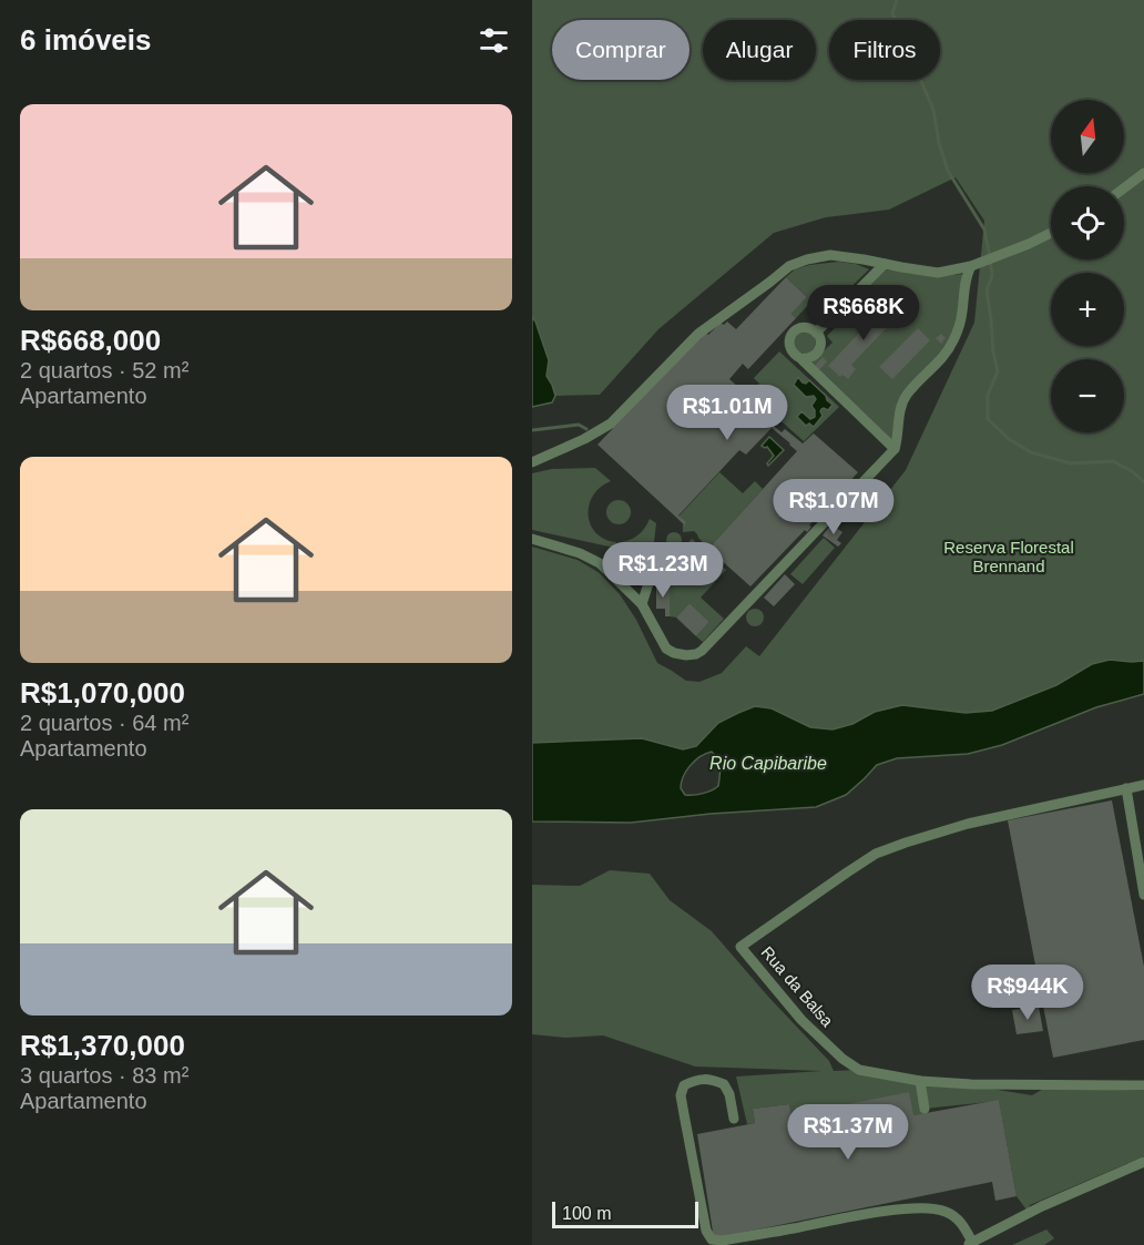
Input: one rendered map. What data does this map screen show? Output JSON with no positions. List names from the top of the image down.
{
  "streets": {
    "street": ["Rua da Balsa"]
  },
  "water": ["Rio Capibaribe"],
  "parks": ["Reserva Florestal Brennand"],
  "scale_bar": "100 m",
  "north": "top",
  "page": {
    "heading": "6 imóveis",
    "chip": ["Comprar", "Alugar", "Filtros"],
    "list": [
      {
        "name": "R$668,000",
        "note": "2 quartos · 52 m² · Apartamento"
      },
      {
        "name": "R$1,070,000",
        "note": "2 quartos · 64 m² · Apartamento"
      },
      {
        "name": "R$1,370,000",
        "note": "3 quartos · 83 m² · Apartamento"
      }
    ],
    "map_buttons": ["+", "−"],
    "price": [
      "R$668K",
      "R$1.01M",
      "R$1.07M",
      "R$1.23M",
      "R$944K",
      "R$1.37M"
    ],
    "scale": "100 m"
  }
}
